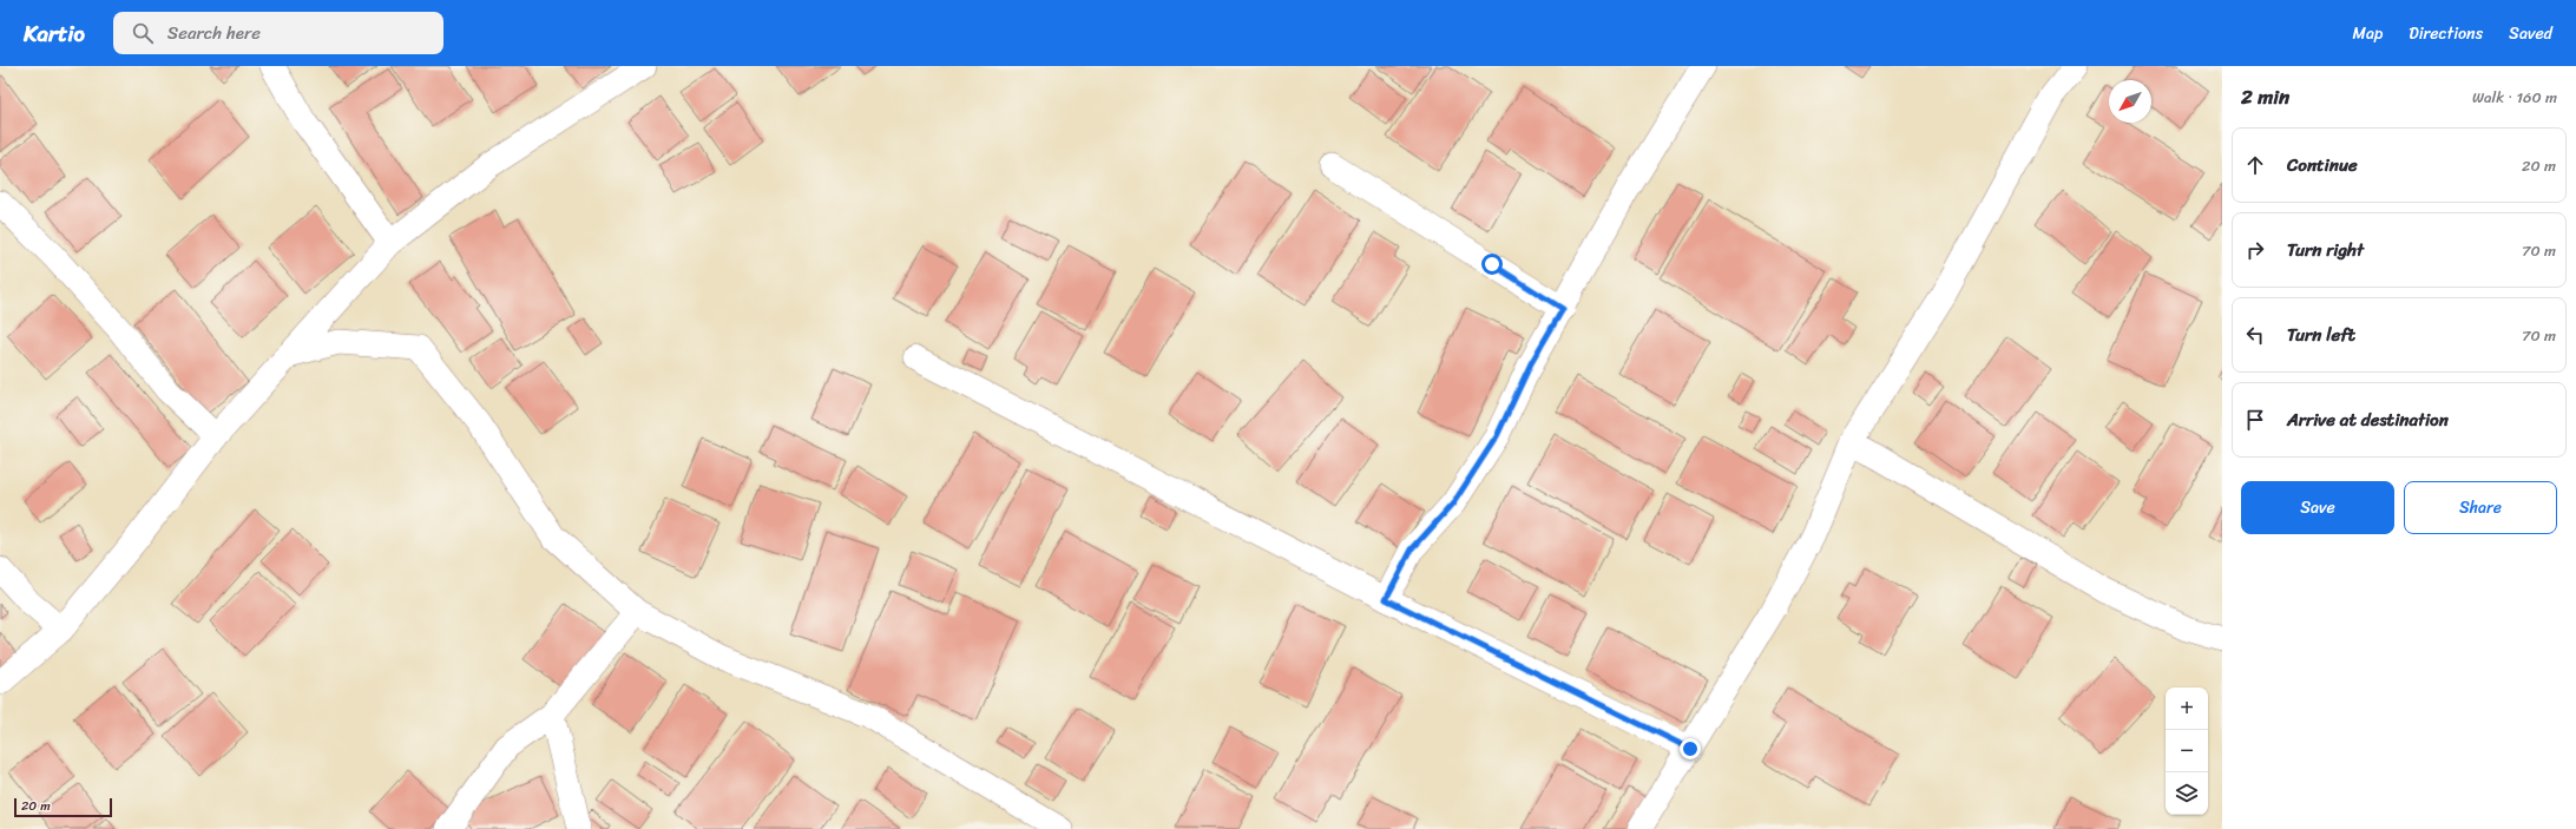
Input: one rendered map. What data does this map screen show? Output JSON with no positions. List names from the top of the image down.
{
  "scale_bar": "20 m",
  "north": "bottom left",
  "page": {
    "header": "Kartio",
    "search": "Search here",
    "nav": ["Map", "Directions", "Saved"],
    "heading": ["2 min", "Walk · 160 m"],
    "list": [
      ["Continue", "20 m"],
      ["Turn right", "70 m"],
      ["Turn left", "70 m"],
      "Arrive at destination"
    ],
    "buttons": ["Save", "Share"],
    "map_buttons": ["+", "−"],
    "scale": "20 m"
  }
}
